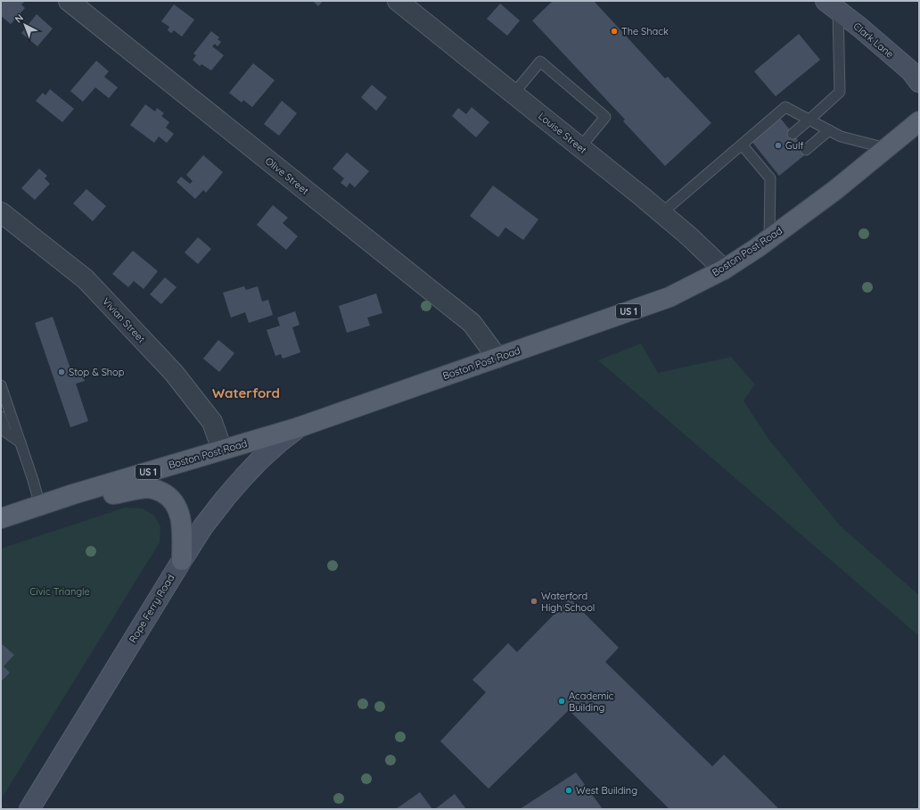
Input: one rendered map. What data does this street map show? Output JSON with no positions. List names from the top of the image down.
{
  "streets": {
    "main road": [
      "Clark Lane",
      "Boston Post Road",
      "US 1",
      "Rope Ferry Road"
    ],
    "street": ["Louise Street", "Olive Street", "Vivian Street"]
  },
  "crossings": [
    ["Louise Street", "Boston Post Road"],
    ["Olive Street", "Boston Post Road"],
    ["Boston Post Road", "Vivian Street"],
    ["Boston Post Road", "Rope Ferry Road"]
  ],
  "districts": ["Waterford"],
  "parks": ["Civic Triangle"],
  "places": [
    "The Shack",
    "Gulf",
    "Stop & Shop",
    "Waterford High School",
    "Academic Building",
    "West Building"
  ],
  "north": "top left"
}
